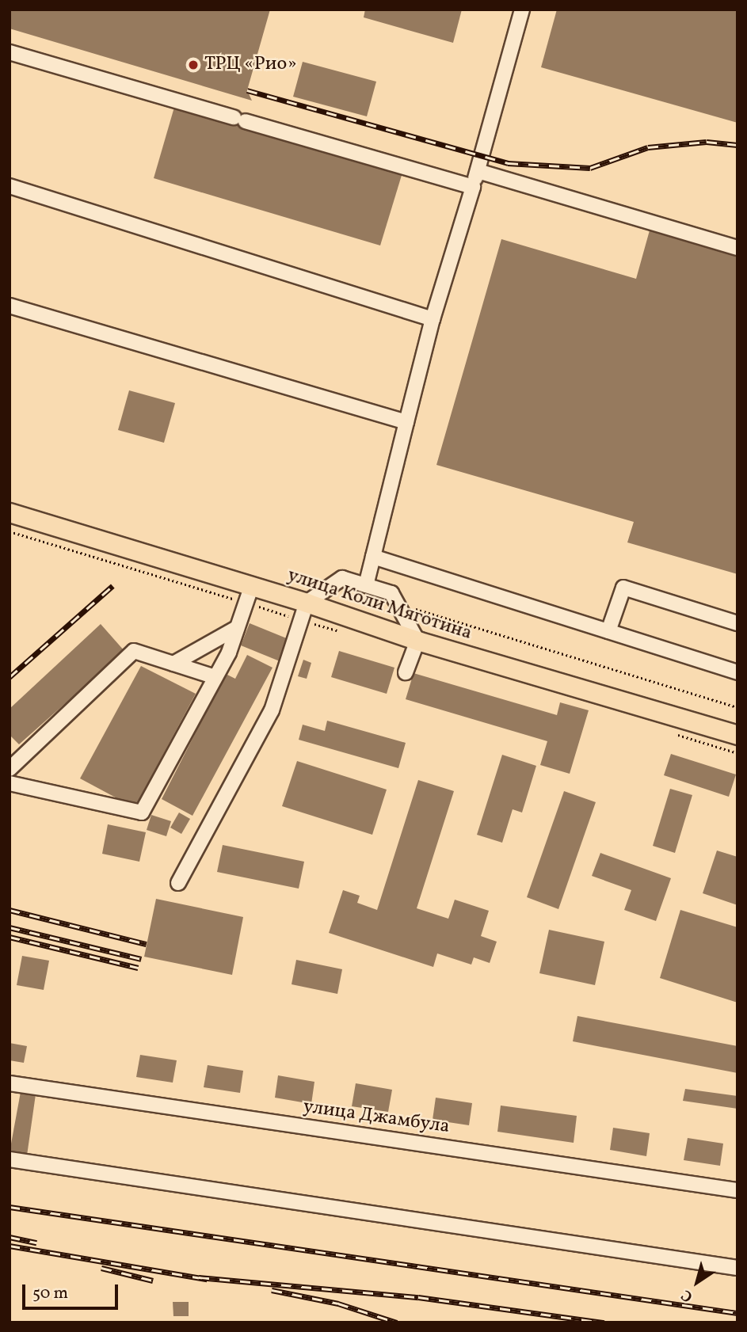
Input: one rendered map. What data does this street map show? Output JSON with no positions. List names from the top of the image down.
{
  "streets": {
    "main road": ["улица Коли Мяготина"],
    "street": ["улица Джамбула"]
  },
  "places": ["ТРЦ «Рио»"],
  "scale_bar": "50 m",
  "north": "bottom left"
}
